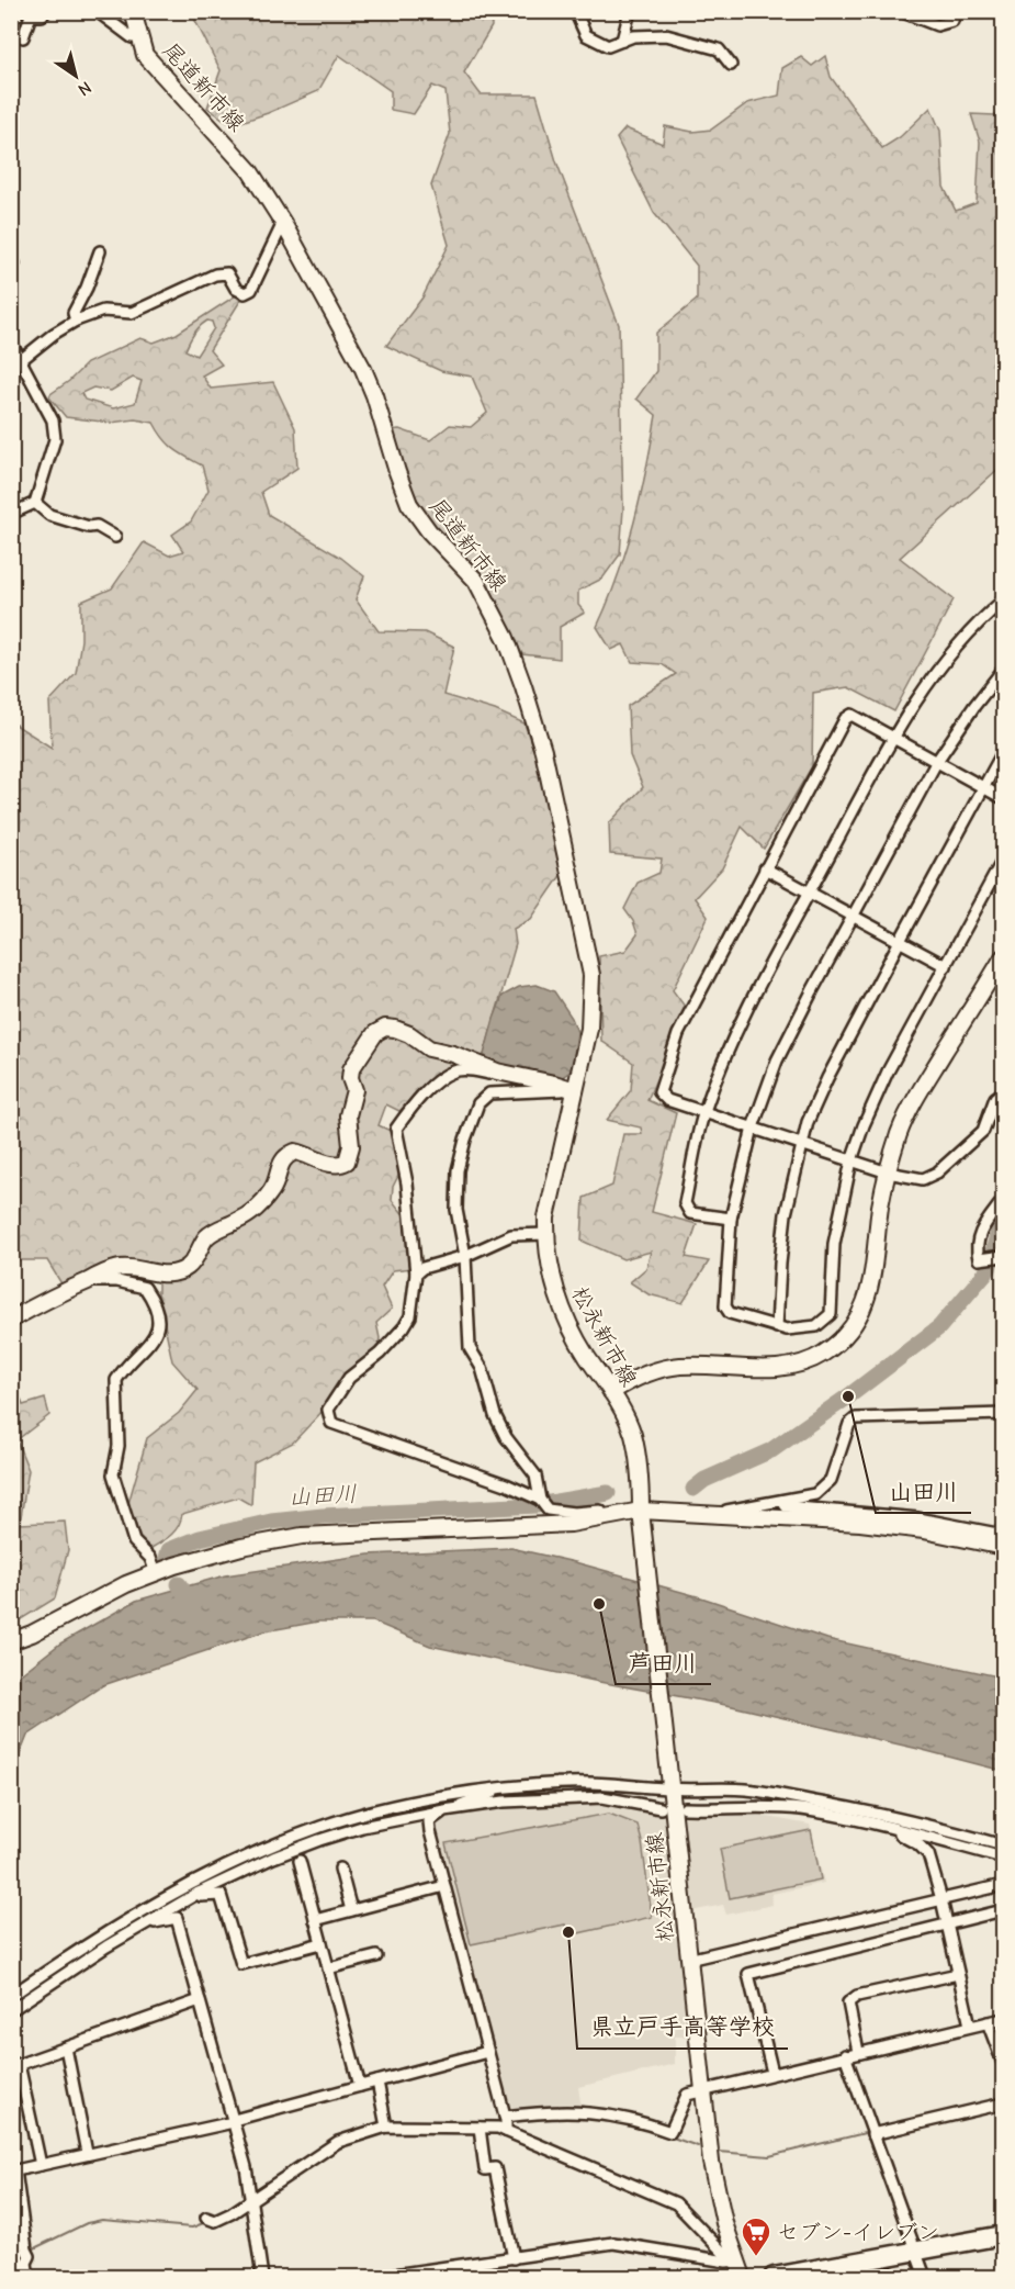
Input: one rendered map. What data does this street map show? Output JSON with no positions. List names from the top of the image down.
{
  "streets": {
    "main road": ["尾道新市線", "松永新市線"]
  },
  "crossings": [
    ["尾道新市線", "松永新市線"]
  ],
  "water": ["山田川"],
  "places": {
    "other": ["山田川", "芦田川", "県立戸手高等学校"],
    "supermarket": ["セブン-イレブン"]
  },
  "north": "bottom right"
}
